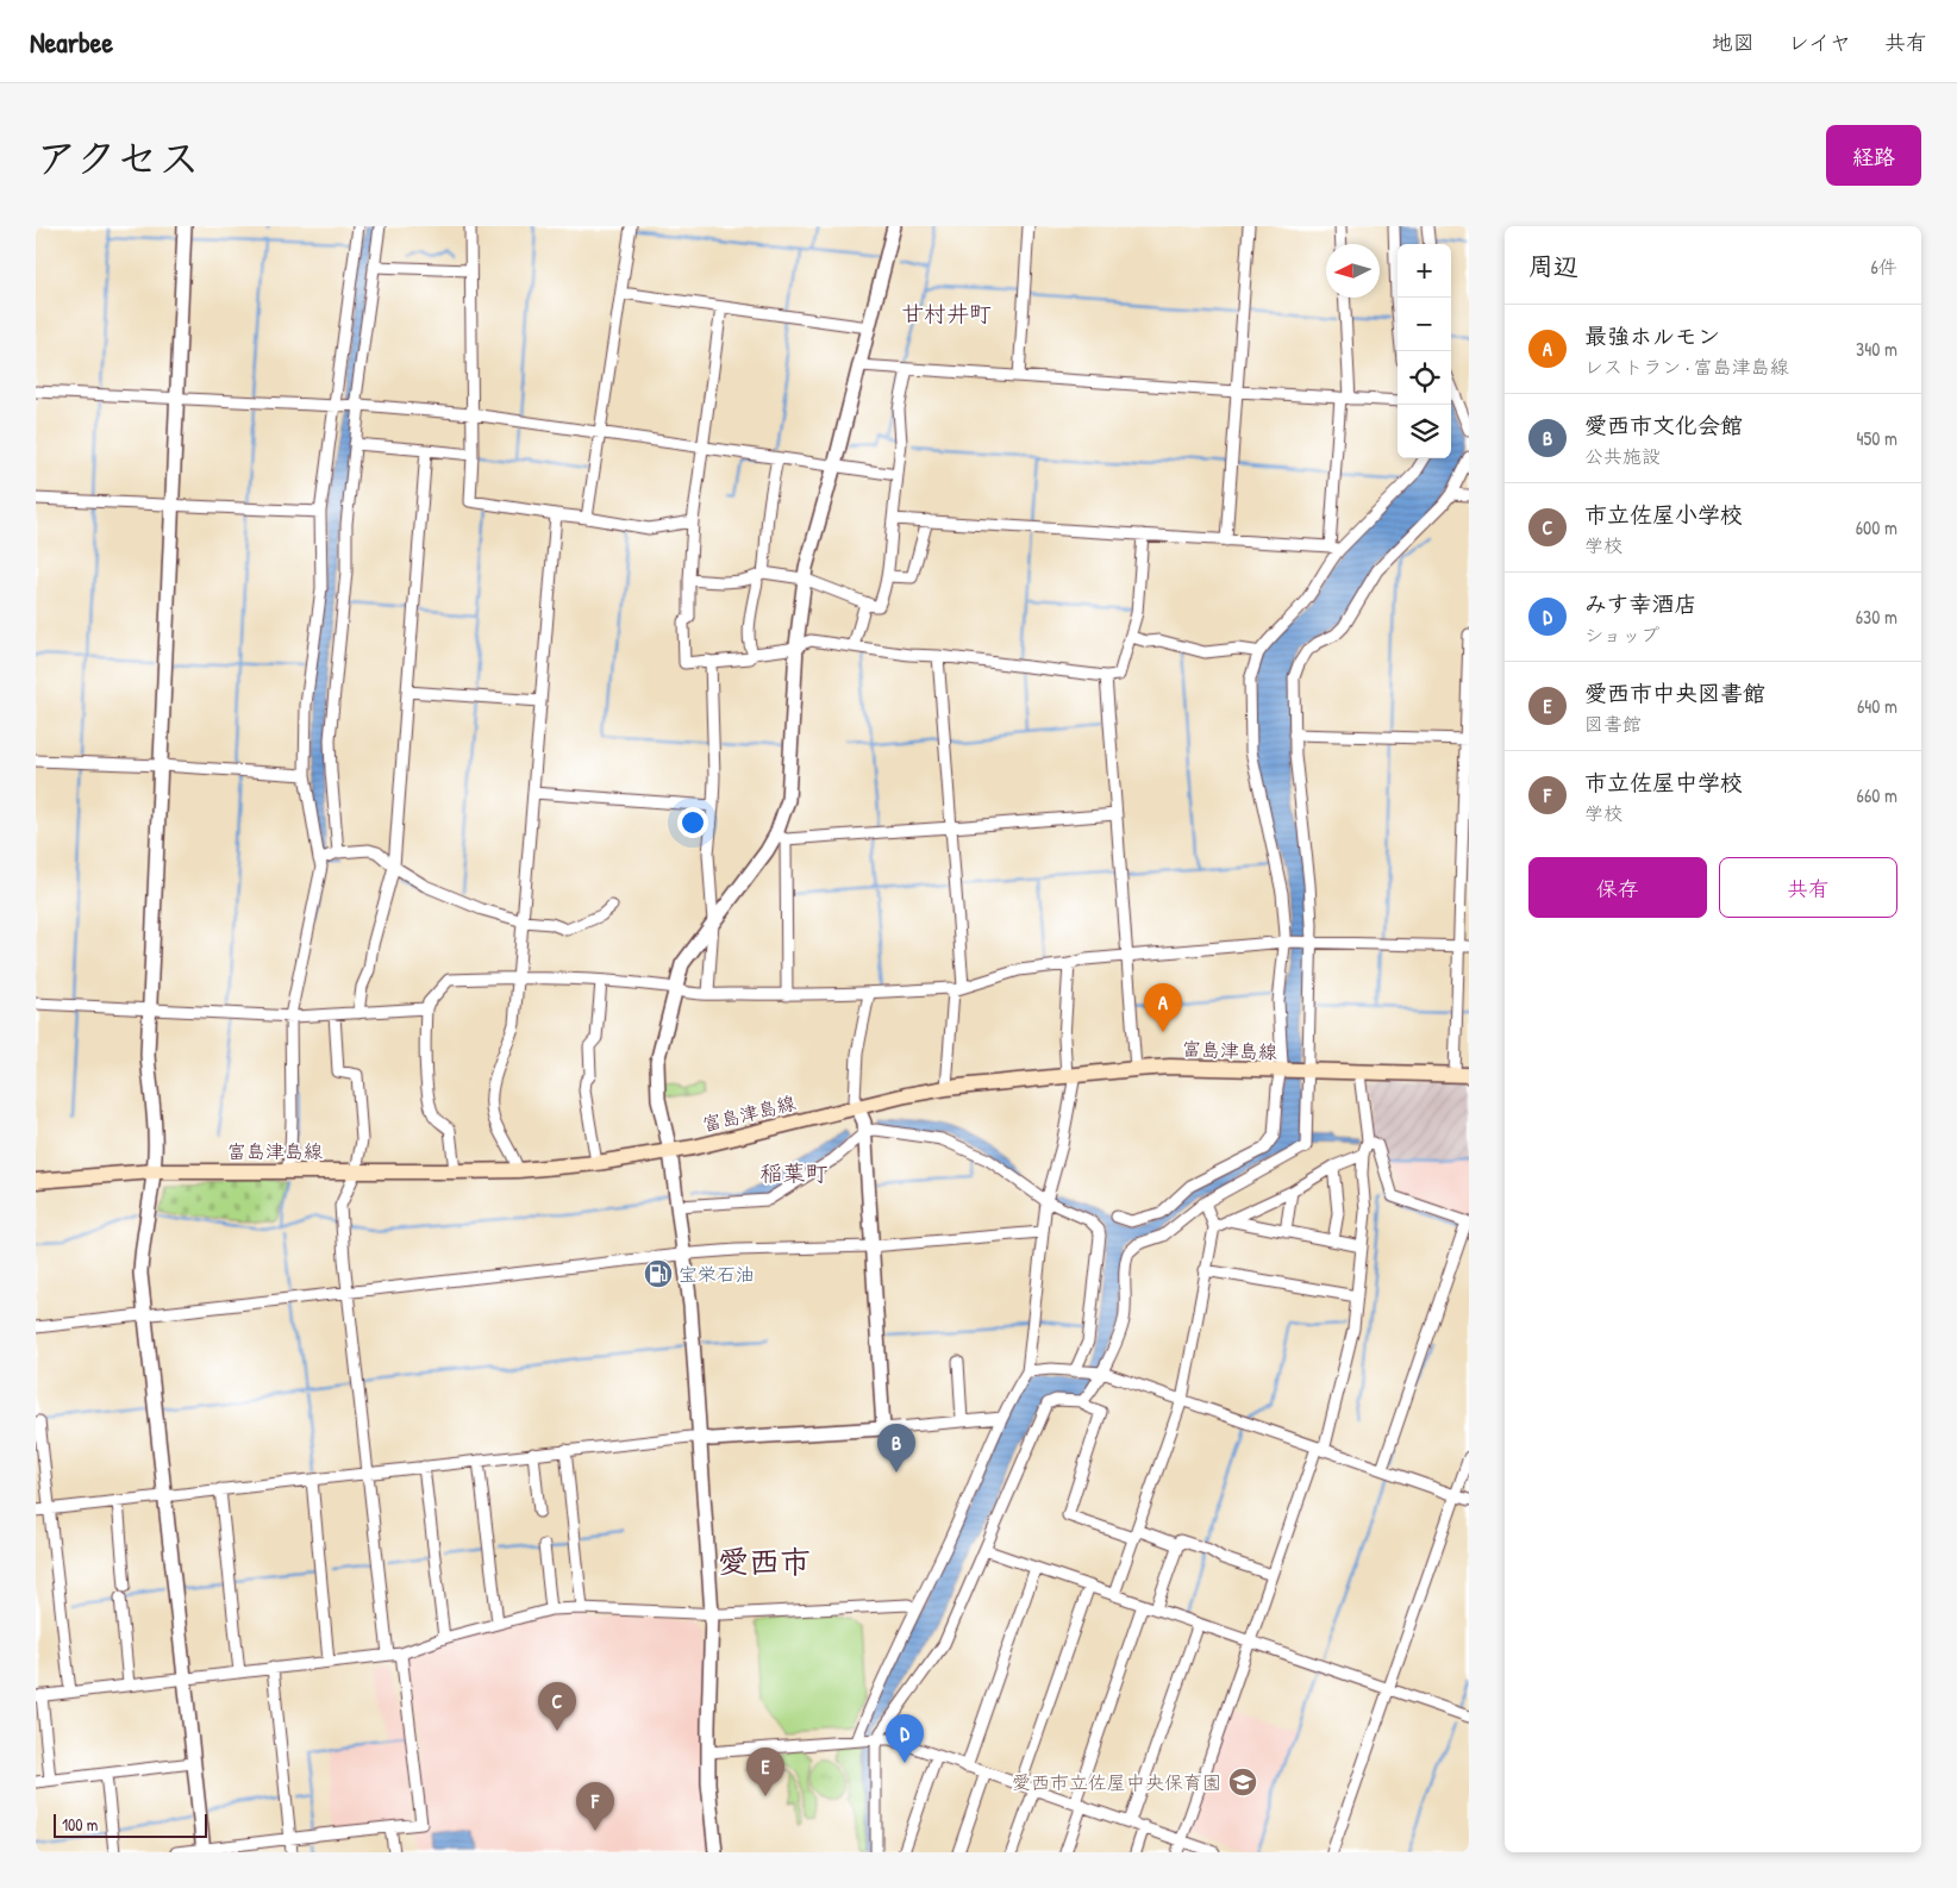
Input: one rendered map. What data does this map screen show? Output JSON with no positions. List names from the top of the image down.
{
  "streets": {
    "main road": ["富島津島線"]
  },
  "districts": ["甘村井町", "稲葉町", "愛西市"],
  "places": {
    "fuel station": ["宝栄石油"],
    "school or university": ["愛西市立佐屋中央保育園"]
  },
  "scale_bar": "100 m",
  "north": "left",
  "page": {
    "header": "Nearbee",
    "nav": ["地図", "レイヤ", "共有"],
    "title": "アクセス",
    "buttons": [
      "経路",
      ["保存", "共有"]
    ],
    "heading": ["周辺", "6件"],
    "map_buttons": ["+", "−"],
    "list": [
      {
        "mark": "A",
        "name": "最強ホルモン",
        "note": "レストラン · 富島津島線",
        "value": "340 m"
      },
      {
        "mark": "B",
        "name": "愛西市文化会館",
        "note": "公共施設",
        "value": "450 m"
      },
      {
        "mark": "C",
        "name": "市立佐屋小学校",
        "note": "学校",
        "value": "600 m"
      },
      {
        "mark": "D",
        "name": "みす幸酒店",
        "note": "ショップ",
        "value": "630 m"
      },
      {
        "mark": "E",
        "name": "愛西市中央図書館",
        "note": "図書館",
        "value": "640 m"
      },
      {
        "mark": "F",
        "name": "市立佐屋中学校",
        "note": "学校",
        "value": "660 m"
      }
    ],
    "pins": [
      "A",
      "B",
      "C",
      "D",
      "E",
      "F"
    ],
    "scale": "100 m"
  }
}
